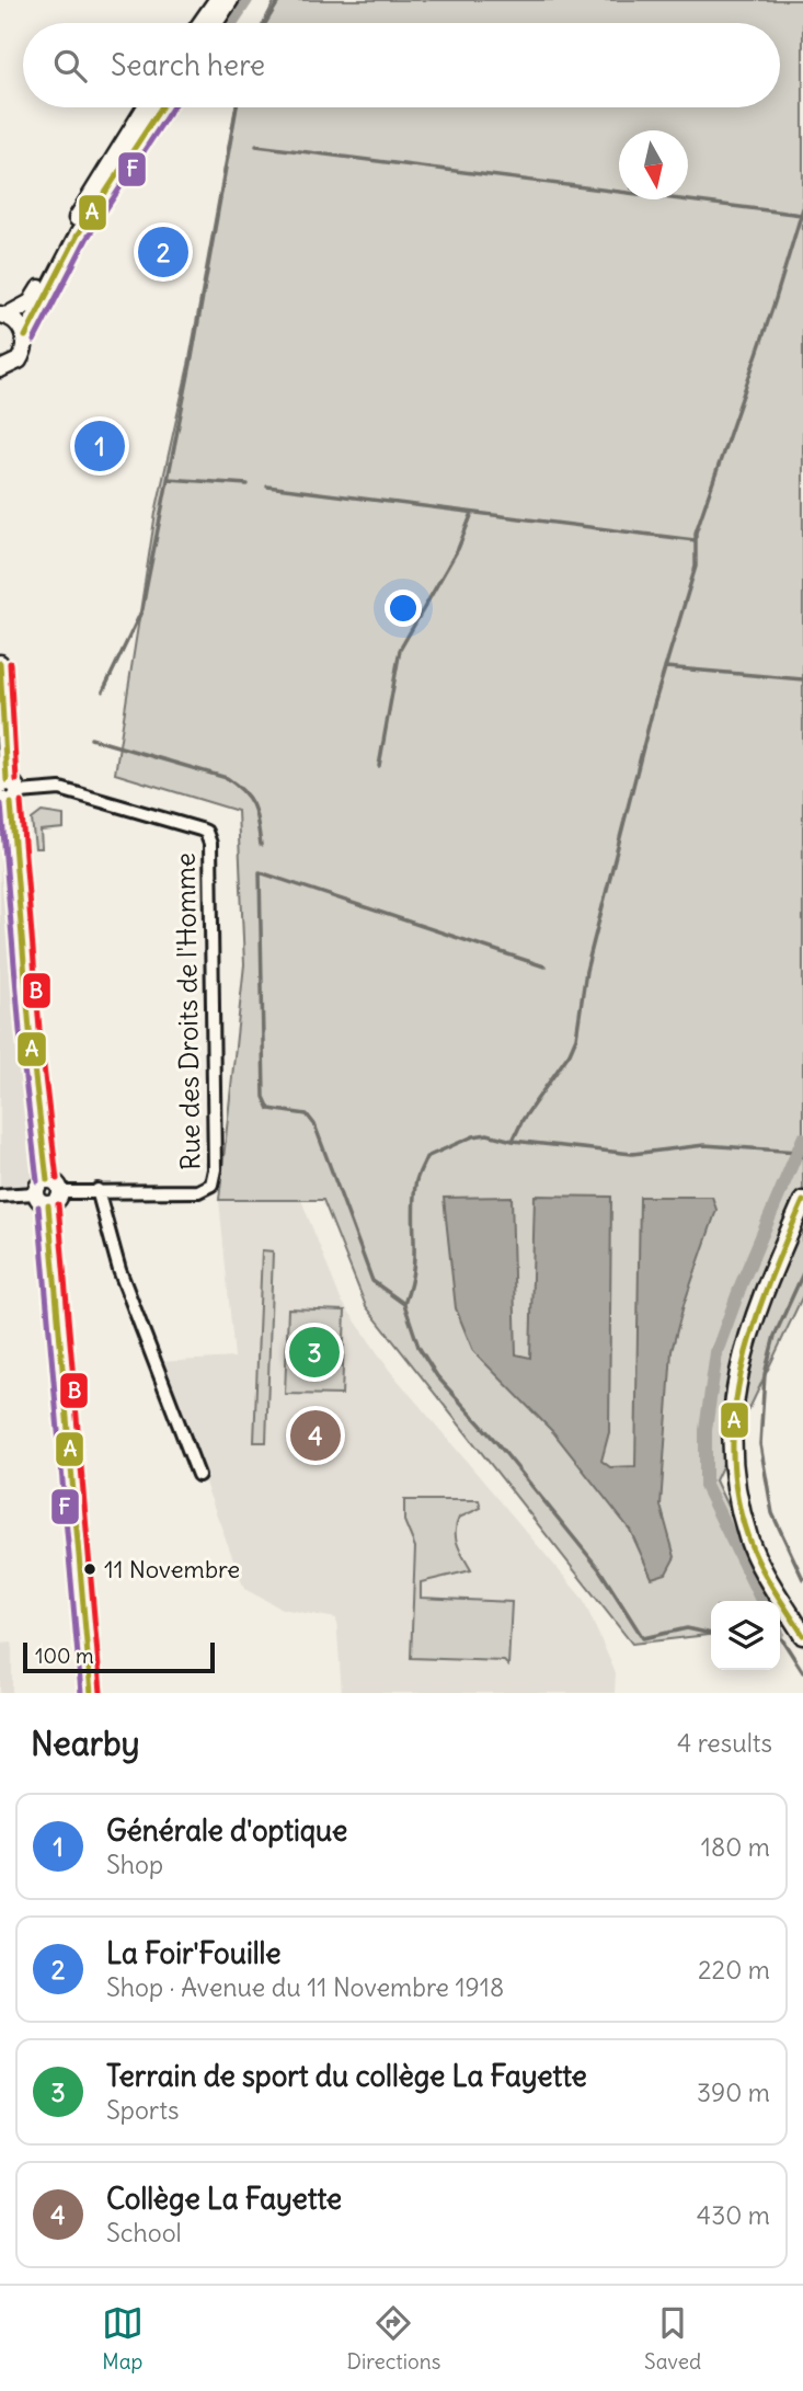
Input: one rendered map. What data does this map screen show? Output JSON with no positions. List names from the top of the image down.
{
  "streets": {
    "street": ["Rue des Droits de l'Homme"]
  },
  "places": ["11 Novembre"],
  "lines": ["transit line A", "transit line F", "transit line B"],
  "scale_bar": "100 m",
  "north": "bottom",
  "page": {
    "search": "Search here",
    "pins": [
      "2",
      "1",
      "3",
      "4"
    ],
    "scale": "100 m",
    "heading": ["Nearby", "4 results"],
    "list": [
      {
        "mark": "1",
        "name": "Générale d'optique",
        "note": "Shop",
        "value": "180 m"
      },
      {
        "mark": "2",
        "name": "La Foir'Fouille",
        "note": "Shop · Avenue du 11 Novembre 1918",
        "value": "220 m"
      },
      {
        "mark": "3",
        "name": "Terrain de sport du collège La Fayette",
        "note": "Sports",
        "value": "390 m"
      },
      {
        "mark": "4",
        "name": "Collège La Fayette",
        "note": "School",
        "value": "430 m"
      }
    ],
    "nav": ["Map", "Directions", "Saved"]
  }
}
